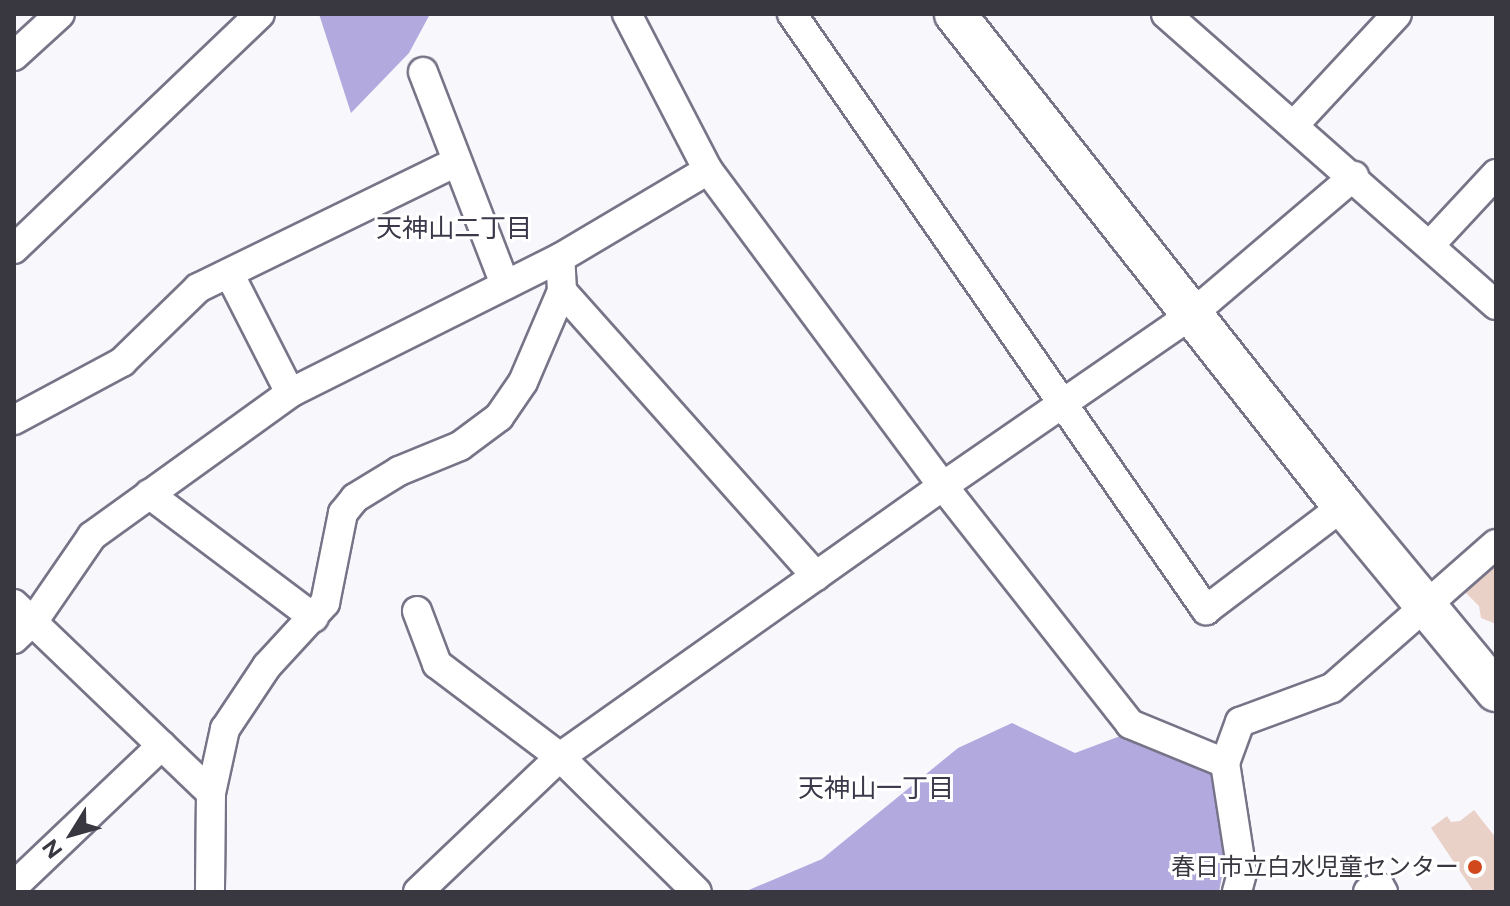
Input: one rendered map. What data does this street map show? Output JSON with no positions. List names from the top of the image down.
{
  "districts": ["天神山二丁目", "天神山一丁目"],
  "places": ["春日市立白水児童センター"],
  "north": "bottom left"
}
